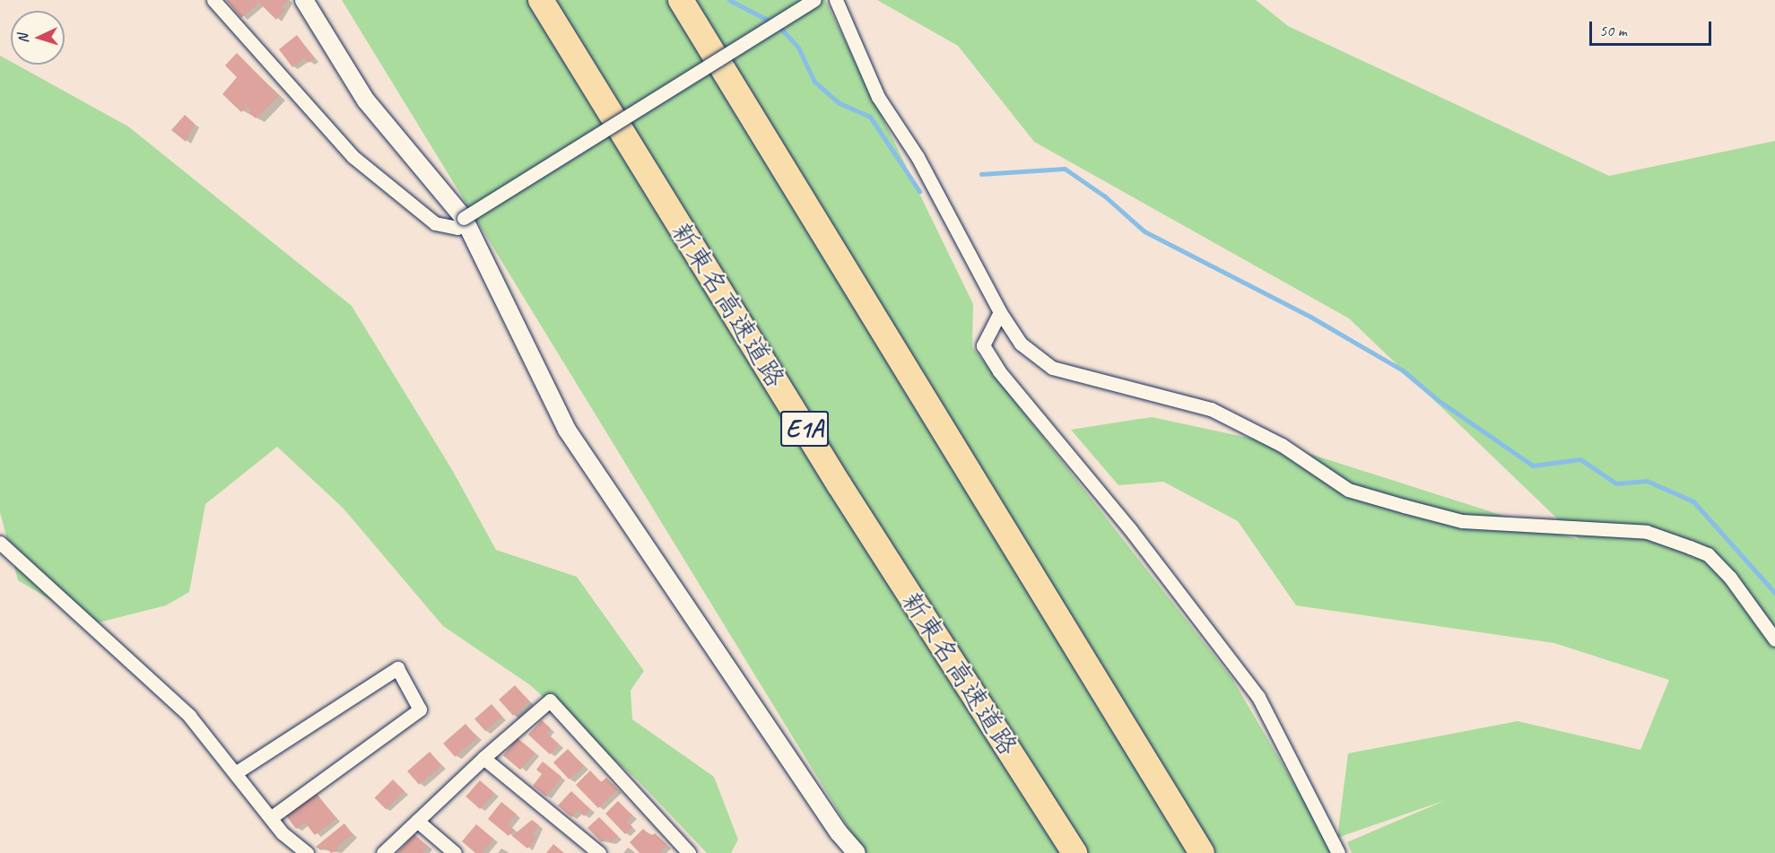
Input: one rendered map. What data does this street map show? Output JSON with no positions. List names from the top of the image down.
{
  "streets": {
    "highway": ["新東名高速道路", "E1A"]
  },
  "scale_bar": "50 m",
  "north": "left"
}
